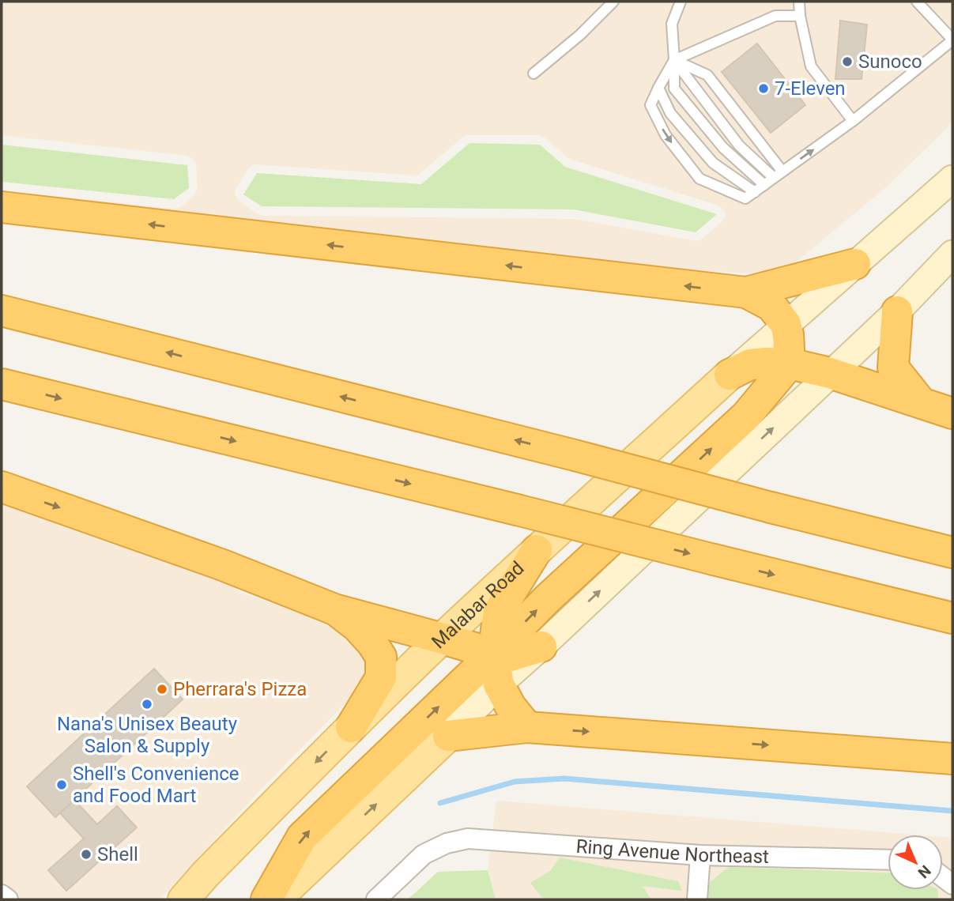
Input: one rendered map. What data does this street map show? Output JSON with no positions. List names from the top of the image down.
{
  "streets": {
    "main road": ["Malabar Road"],
    "street": ["Ring Avenue Northeast"]
  },
  "places": [
    "Sunoco",
    "7-Eleven",
    "Pherrara's Pizza",
    "Nana's Unisex Beauty Salon & Supply",
    "Shell's Convenience and Food Mart",
    "Shell"
  ],
  "north": "bottom right"
}
